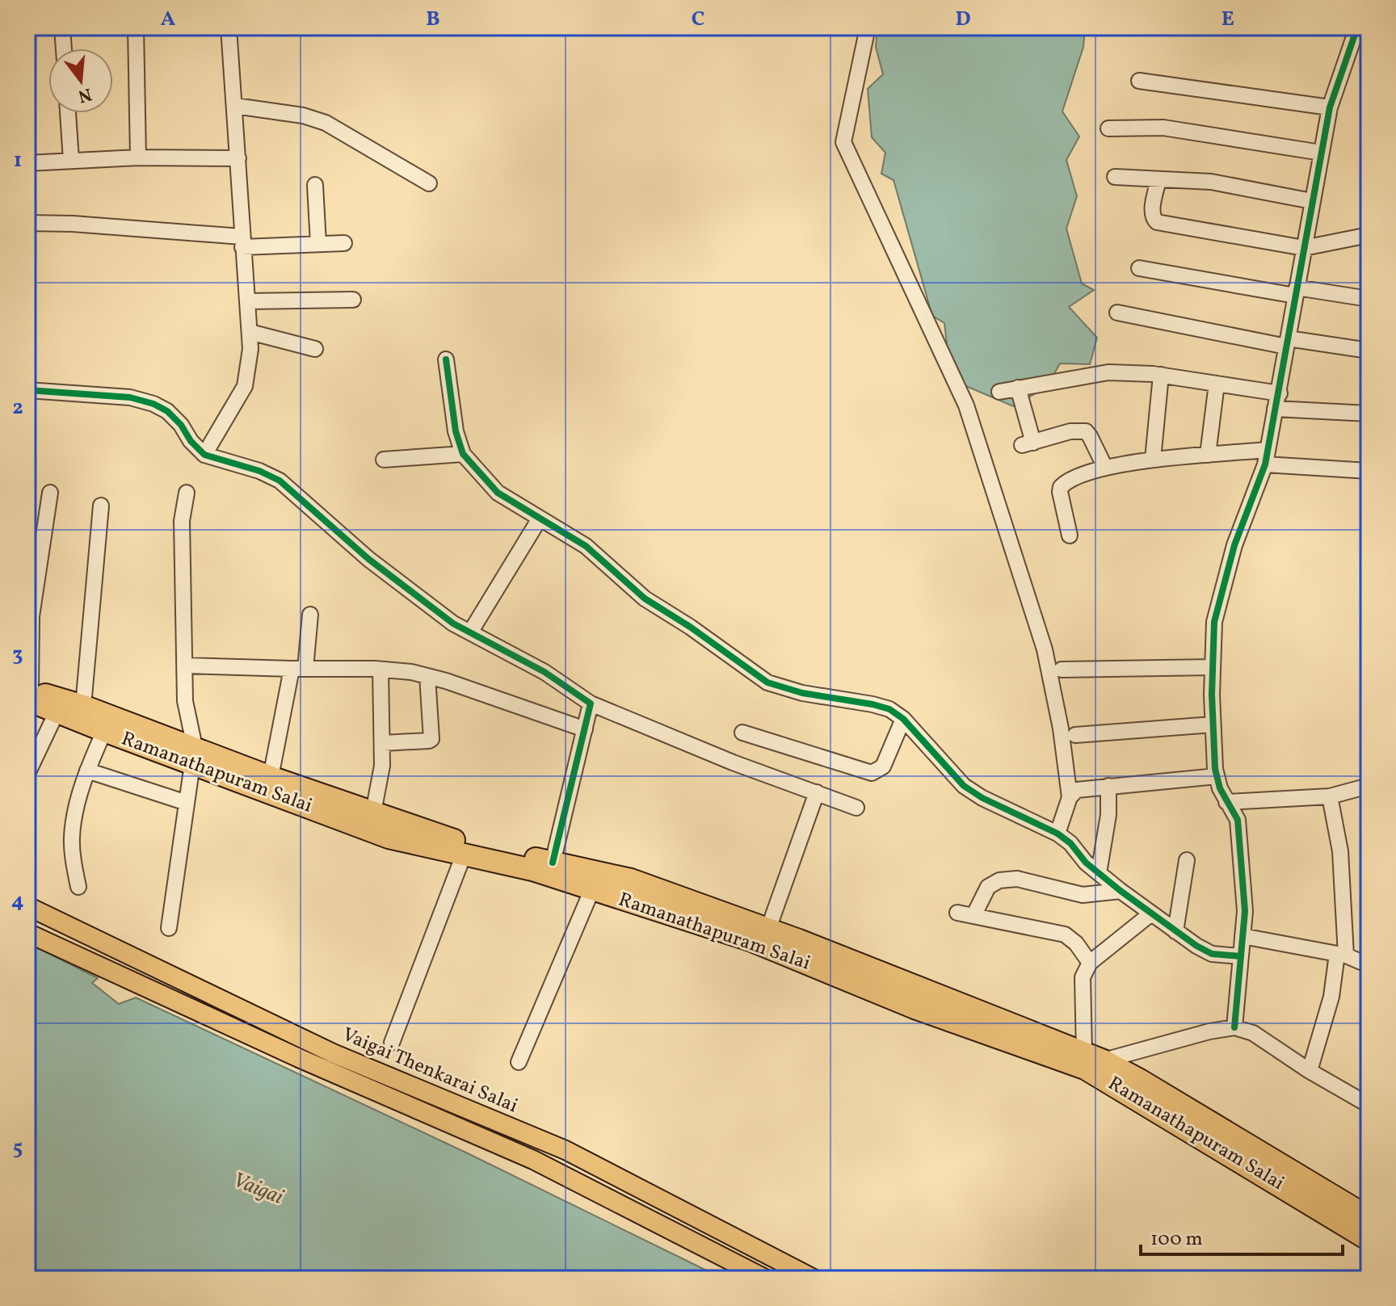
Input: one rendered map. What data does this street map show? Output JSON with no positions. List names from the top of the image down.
{
  "streets": {
    "highway": ["Ramanathapuram Salai"],
    "main road": ["Vaigai Thenkarai Salai"]
  },
  "water": ["Vaigai"],
  "scale_bar": "100 m",
  "north": "bottom",
  "grid": {
    "columns": [
      "A",
      "B",
      "C",
      "D",
      "E"
    ],
    "rows": [
      "1",
      "2",
      "3",
      "4",
      "5"
    ]
  }
}
